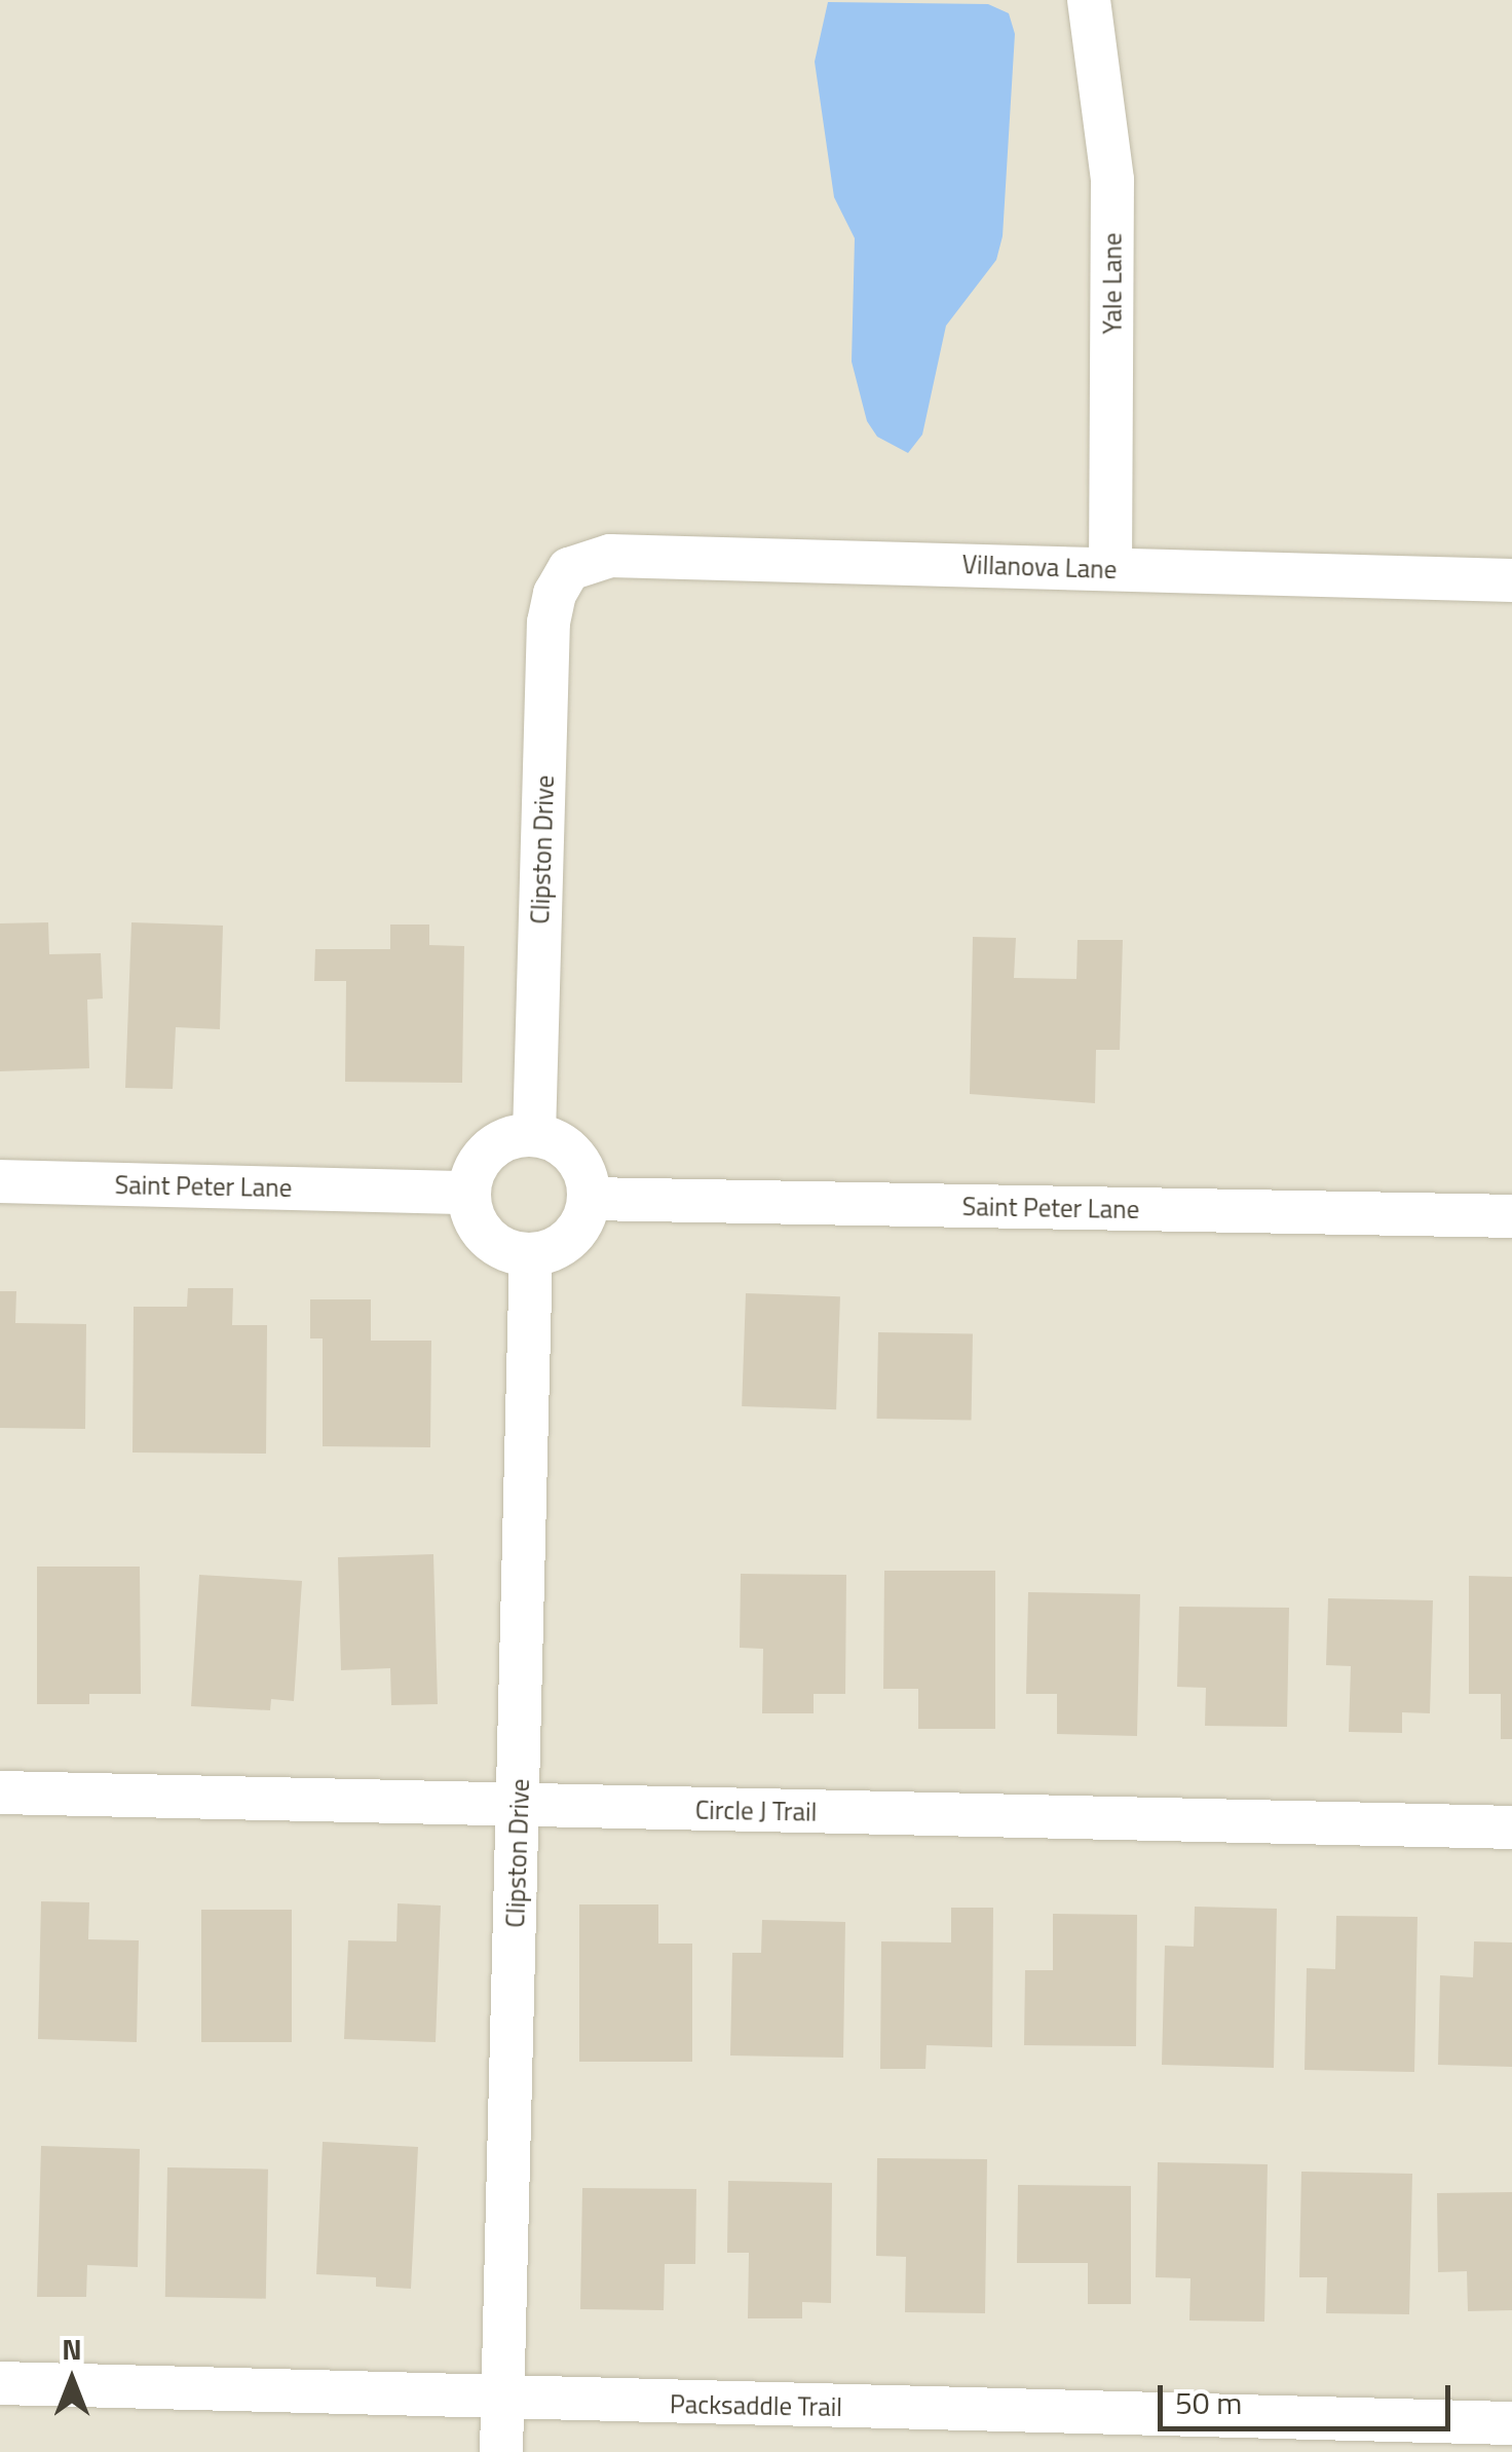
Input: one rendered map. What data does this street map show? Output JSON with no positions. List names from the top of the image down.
{
  "streets": {
    "street": [
      "Yale Lane",
      "Villanova Lane",
      "Clipston Drive",
      "Saint Peter Lane",
      "Circle J Trail",
      "Packsaddle Trail"
    ]
  },
  "crossings": [
    ["Yale Lane", "Villanova Lane"],
    ["Villanova Lane", "Clipston Drive"],
    ["Clipston Drive", "Saint Peter Lane"],
    ["Clipston Drive", "Circle J Trail"],
    ["Clipston Drive", "Packsaddle Trail"]
  ],
  "scale_bar": "50 m",
  "north": "top"
}
